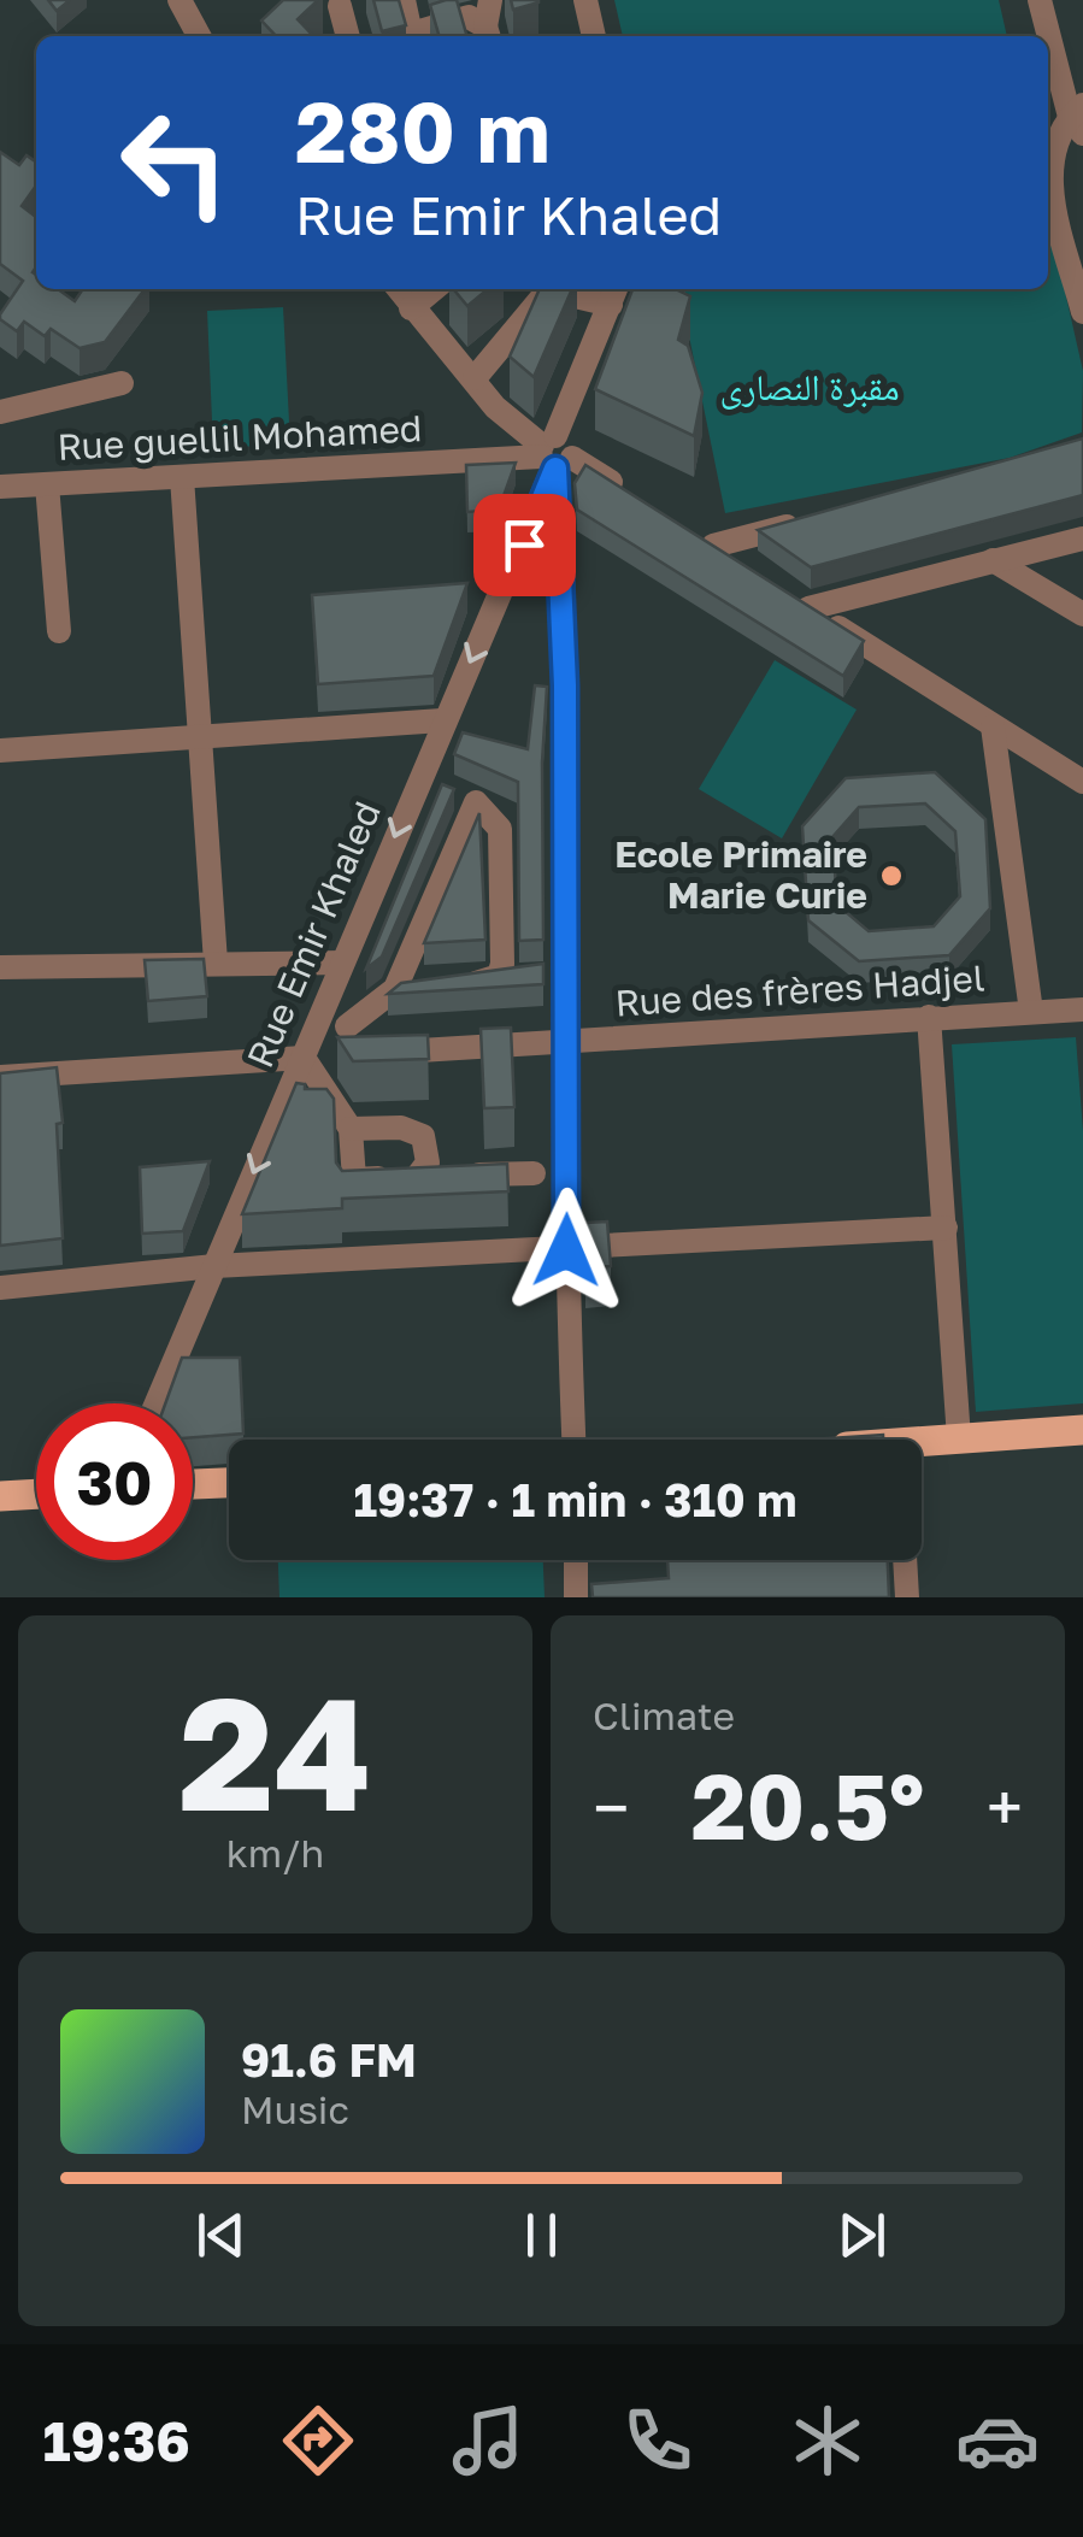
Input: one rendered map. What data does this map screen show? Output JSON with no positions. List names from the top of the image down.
{
  "streets": {
    "street": ["Rue guellil Mohamed", "Rue Emir Khaled", "Rue des frères Hadjel"]
  },
  "crossings": [
    ["Rue guellil Mohamed", "Rue Emir Khaled"]
  ],
  "parks": ["مقبرة النصارى"],
  "places": ["Ecole Primaire Marie Curie"],
  "page": {
    "turn": ["280 m", "Rue Emir Khaled"],
    "limit": "30",
    "trip": "19:37 · 1 min · 310 m",
    "tile": [
      ["24", "km/h"],
      "Climate"
    ],
    "heat": ["−", "20.5°", "+"],
    "song": ["91.6 FM", "Music"],
    "tabs": "19:36"
  }
}
